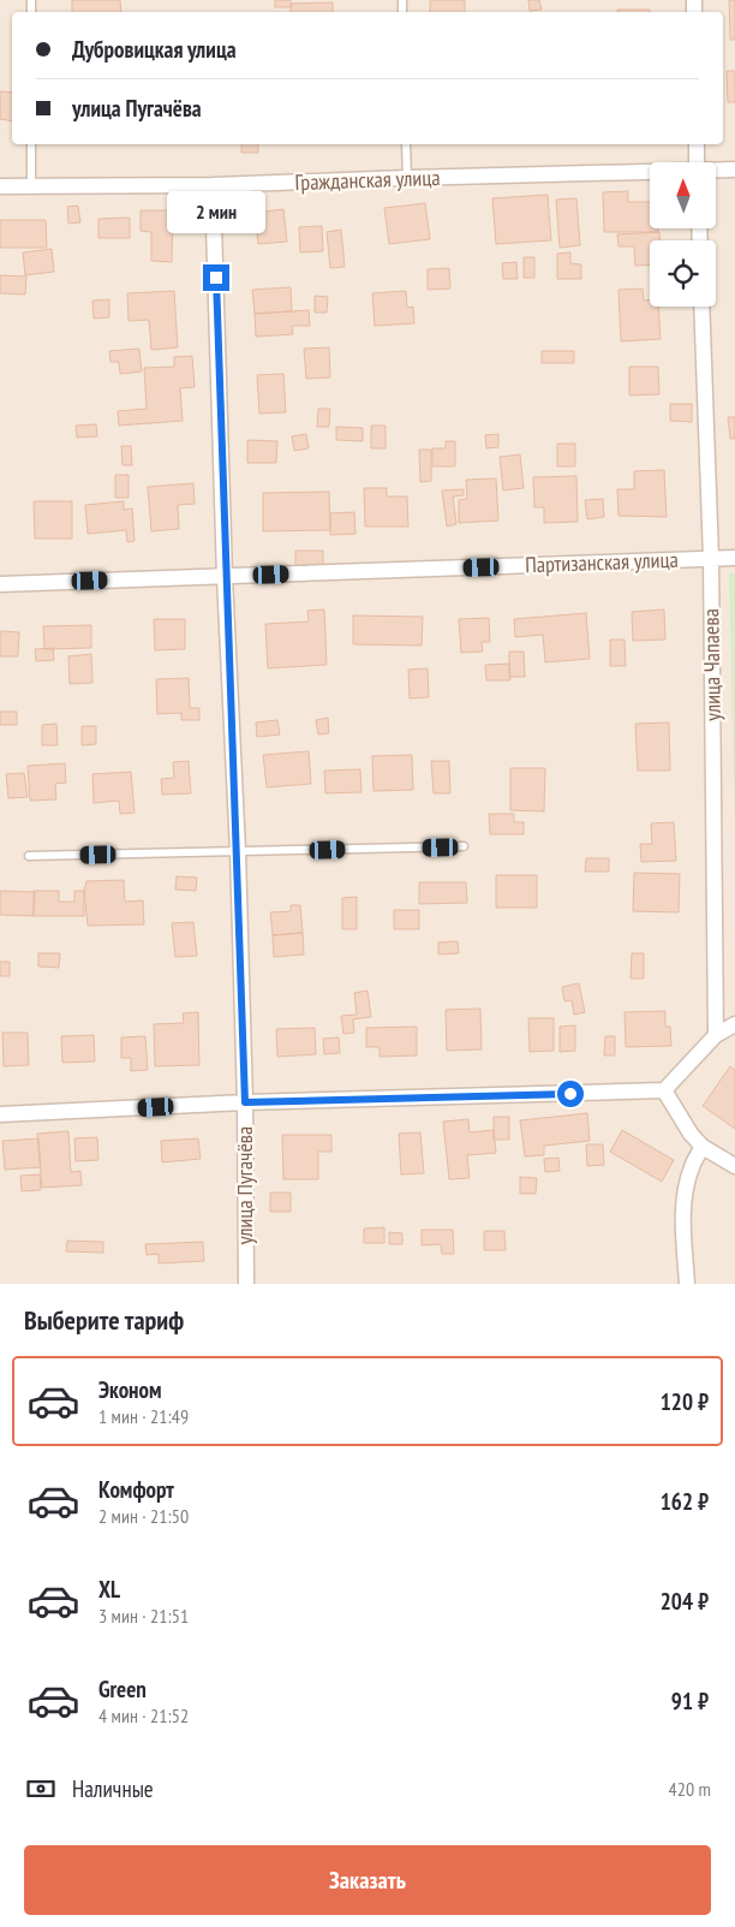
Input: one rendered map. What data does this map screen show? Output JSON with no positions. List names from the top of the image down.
{
  "streets": {
    "street": [
      "Гражданская улица",
      "Партизанская улица",
      "улица Чапаева",
      "улица Пугачёва"
    ]
  },
  "crossings": [
    ["Гражданская улица", "улица Пугачёва"],
    ["Партизанская улица", "улица Чапаева"],
    ["Партизанская улица", "улица Пугачёва"]
  ],
  "north": "top",
  "page": {
    "banner": ["Дубровицкая улица", "улица Пугачёва"],
    "bubble": "2 мин",
    "heading": "Выберите тариф",
    "list": [
      {
        "name": "Эконом",
        "note": "1 мин · 21:49",
        "value": "120 ₽"
      },
      {
        "name": "Комфорт",
        "note": "2 мин · 21:50",
        "value": "162 ₽"
      },
      {
        "name": "XL",
        "note": "3 мин · 21:51",
        "value": "204 ₽"
      },
      {
        "name": "Green",
        "note": "4 мин · 21:52",
        "value": "91 ₽"
      }
    ],
    "pay": ["Наличные", "420 m"],
    "buttons": "Заказать"
  }
}
